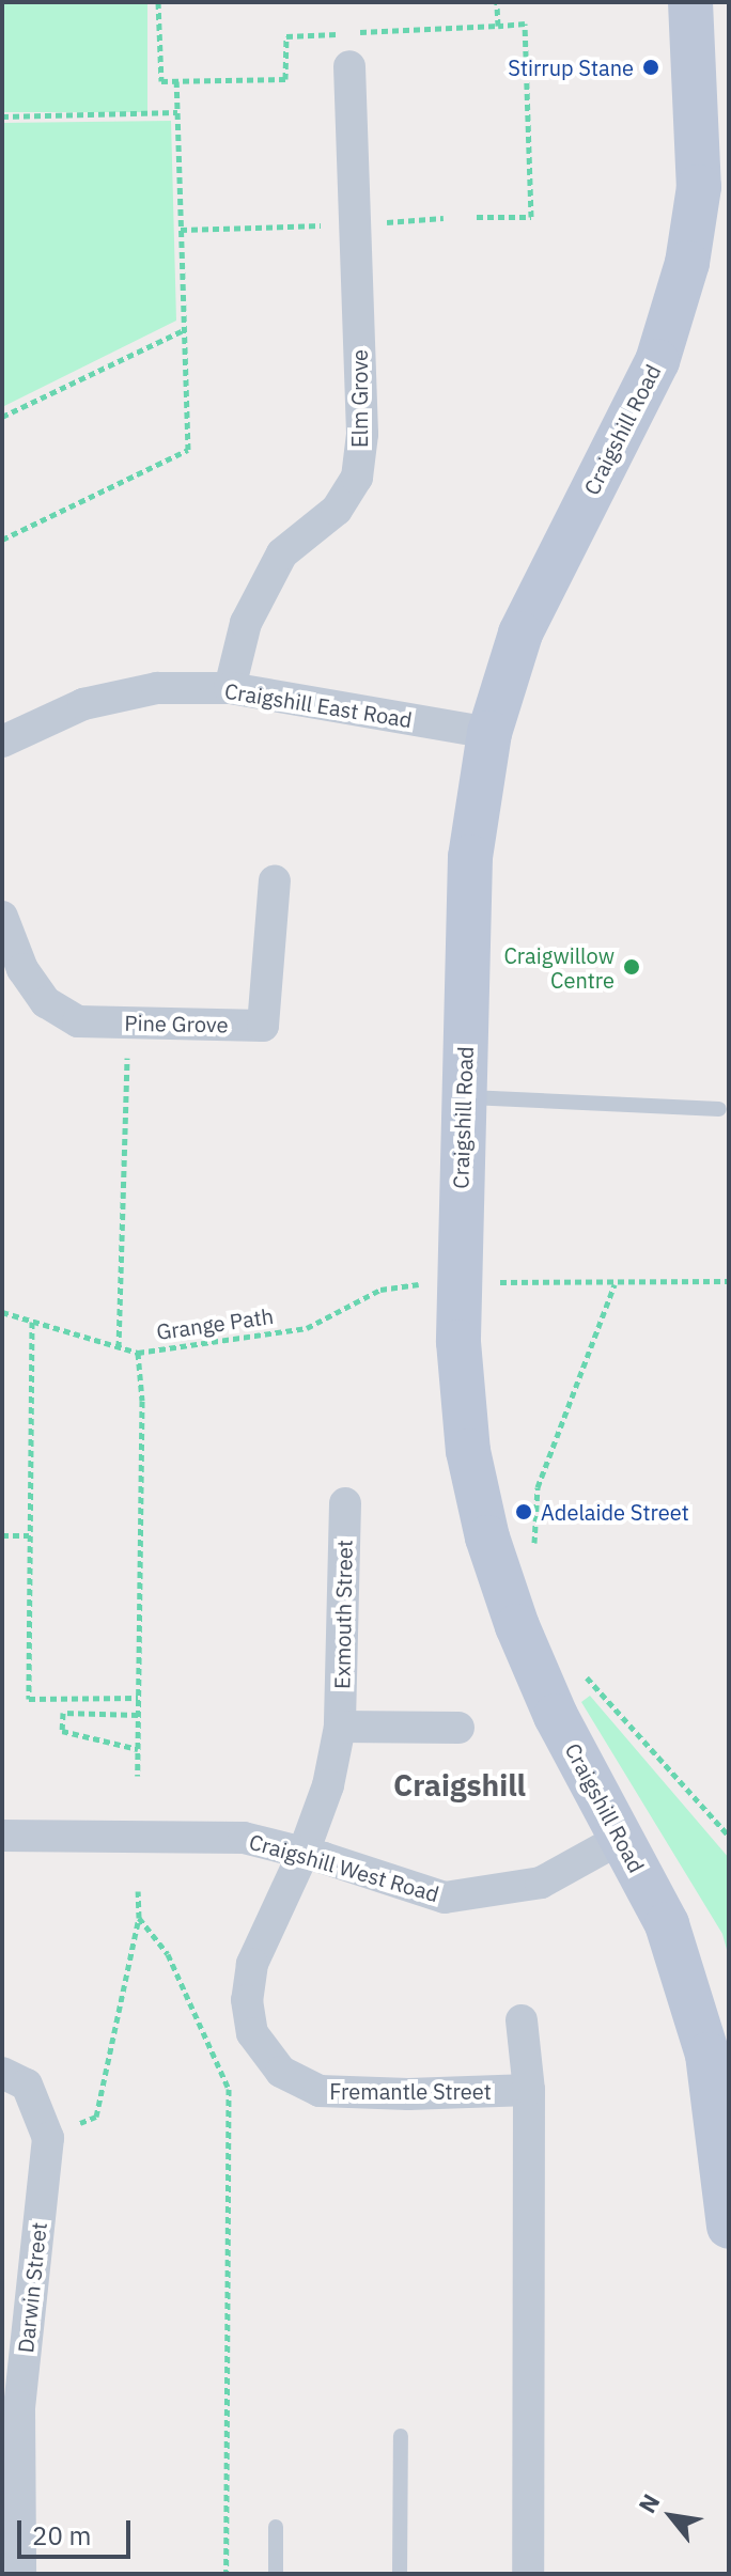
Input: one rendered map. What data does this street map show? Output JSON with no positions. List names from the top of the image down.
{
  "streets": {
    "street": [
      "Elm Grove",
      "Craigshill Road",
      "Craigshill East Road",
      "Pine Grove",
      "Exmouth Street",
      "Craigshill West Road",
      "Fremantle Street",
      "Darwin Street"
    ],
    "path": ["Grange Path"]
  },
  "crossings": [
    ["Elm Grove", "Craigshill East Road"],
    ["Craigshill Road", "Craigshill East Road"],
    ["Craigshill Road", "Craigshill West Road"],
    ["Exmouth Street", "Craigshill West Road"],
    ["Exmouth Street", "Fremantle Street"],
    ["Craigshill West Road", "Fremantle Street"]
  ],
  "districts": ["Craigshill"],
  "places": ["Stirrup Stane", "Craigwillow Centre", "Adelaide Street"],
  "scale_bar": "20 m",
  "north": "top left"
}
